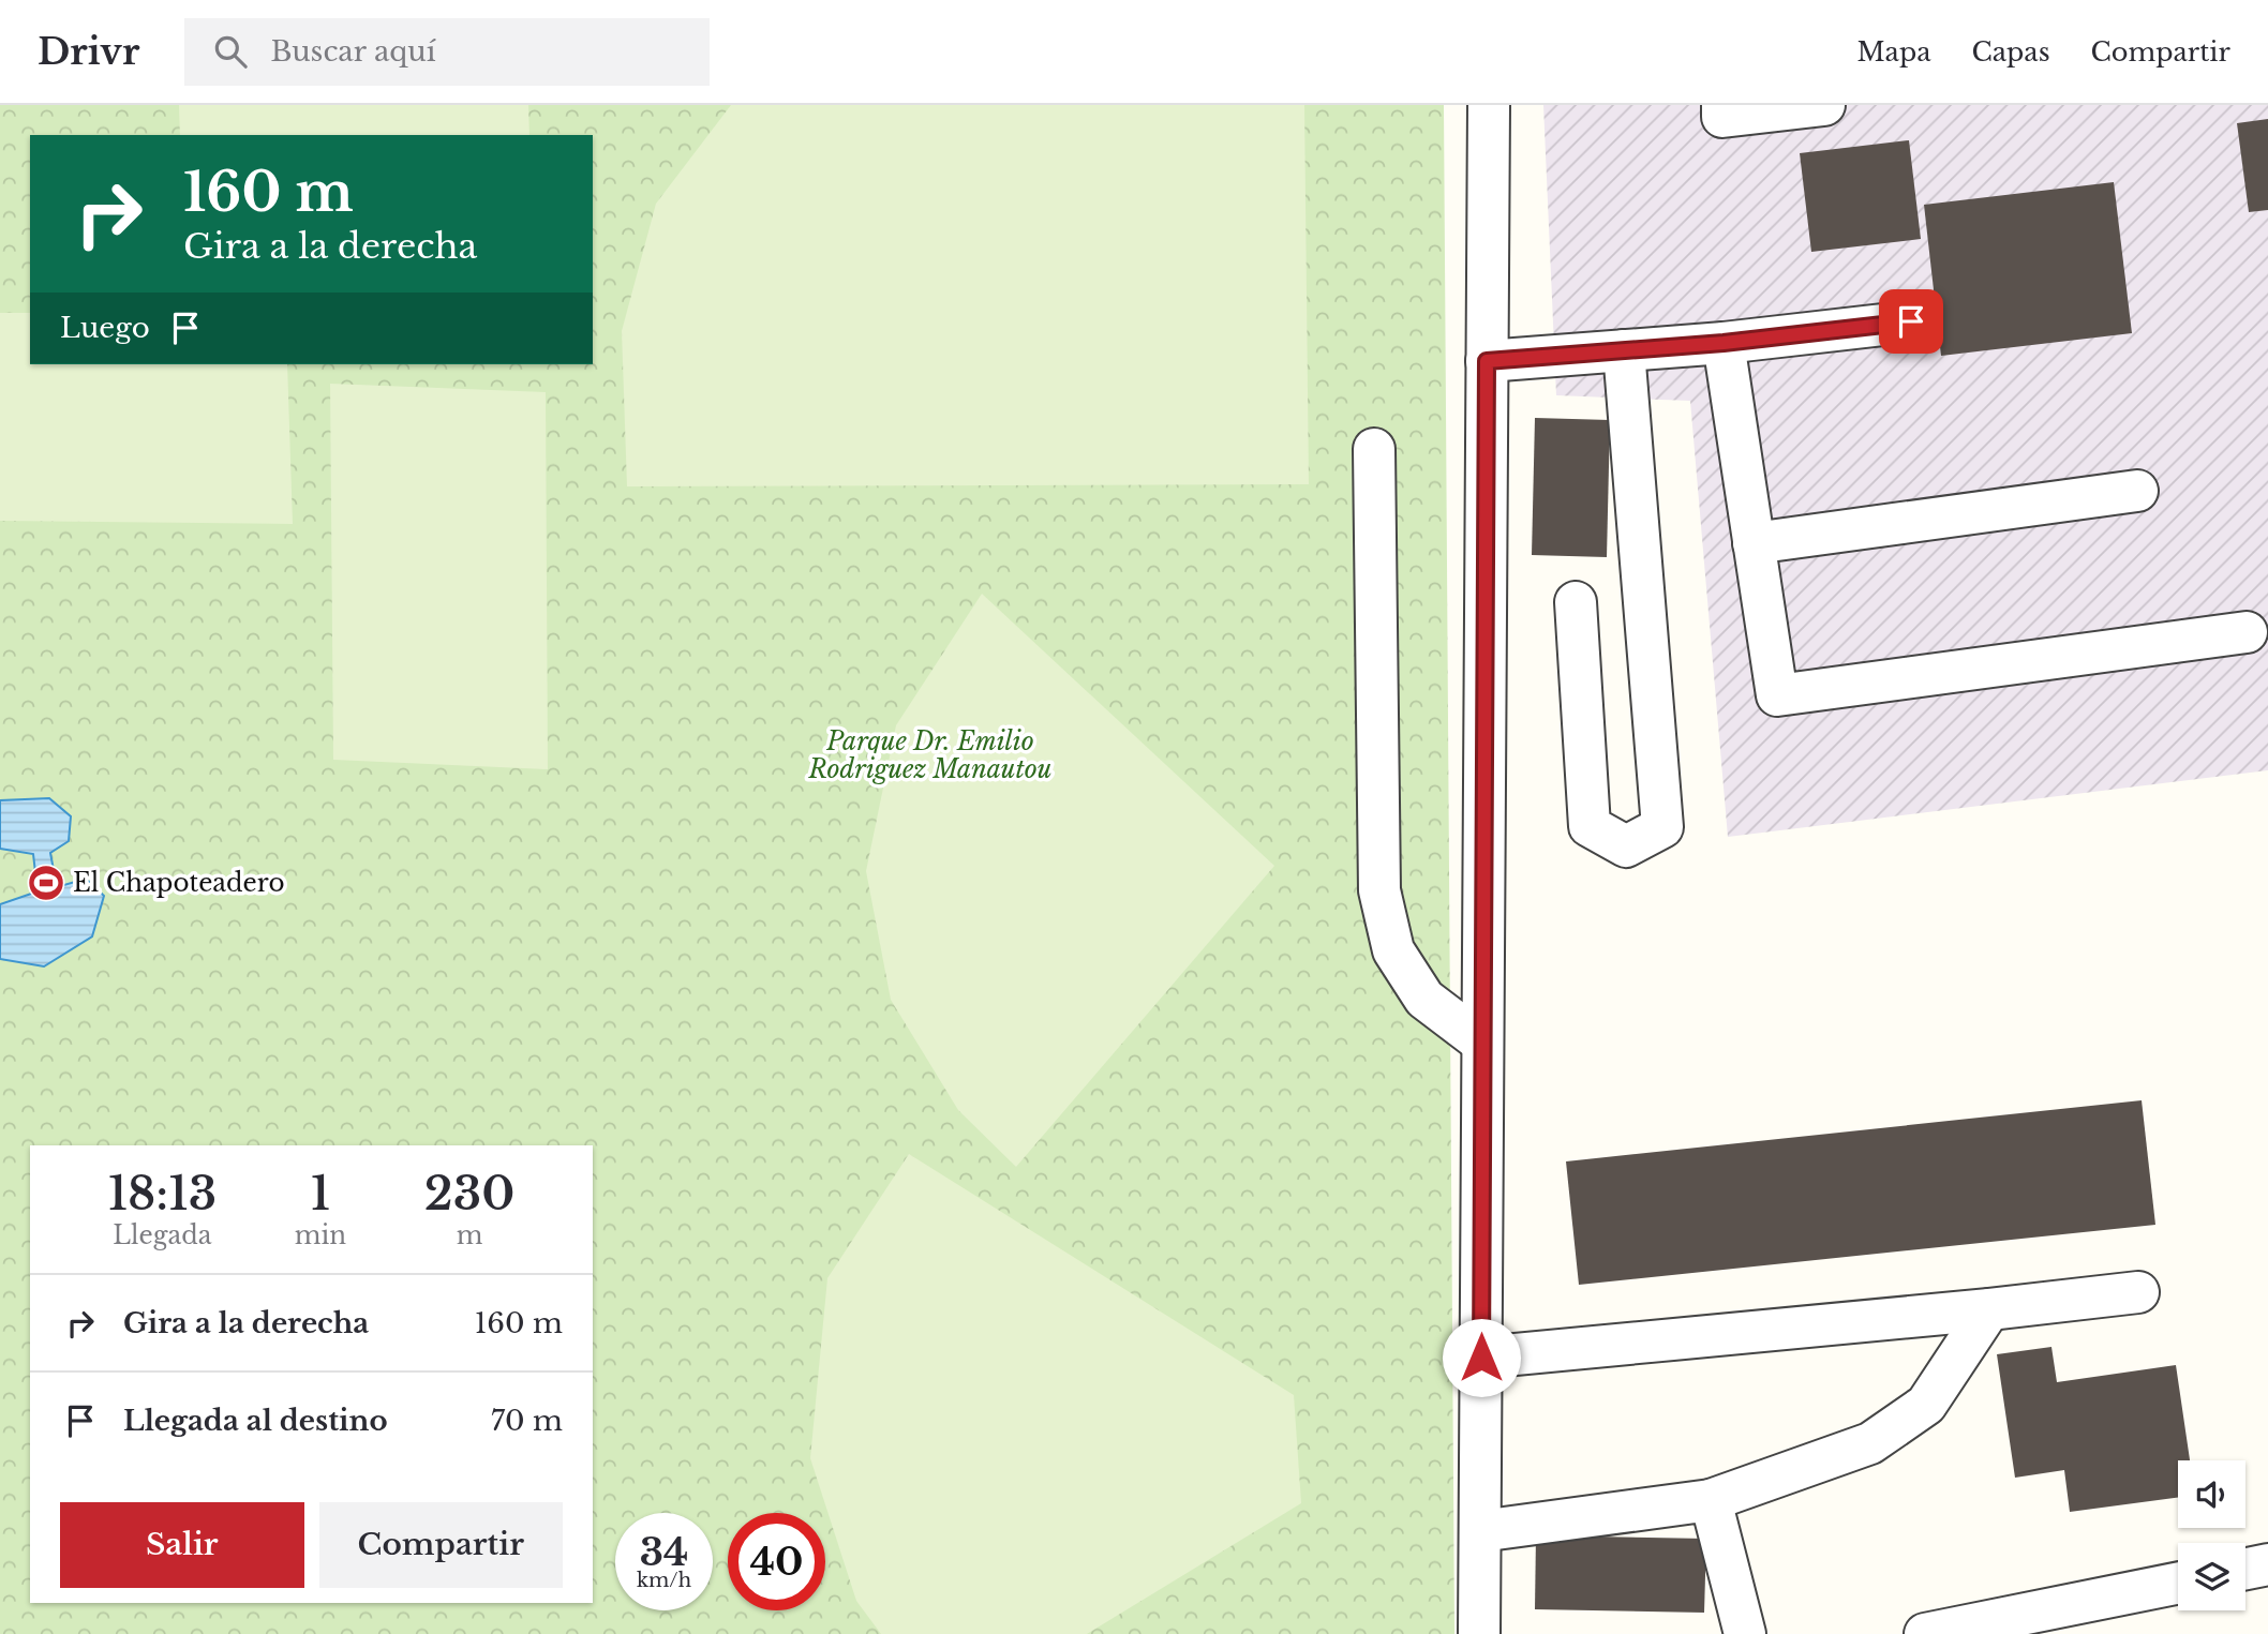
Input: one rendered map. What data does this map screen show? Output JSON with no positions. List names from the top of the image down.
{
  "parks": ["Parque Dr. Emilio Rodriguez Manautou"],
  "places": {
    "sports": ["El Chapoteadero"]
  },
  "page": {
    "header": "Drivr",
    "search": "Buscar aquí",
    "nav": ["Mapa", "Capas", "Compartir"],
    "turn": ["160 m", "Gira a la derecha"],
    "then": "Luego",
    "eta": [
      "18:13",
      "Llegada",
      "1",
      "min",
      "230",
      "m"
    ],
    "list": [
      {
        "name": "Gira a la derecha",
        "value": "160 m"
      },
      {
        "name": "Llegada al destino",
        "value": "70 m"
      }
    ],
    "buttons": ["Salir", "Compartir"],
    "speed": "34 km/h",
    "limit": "40"
  }
}
